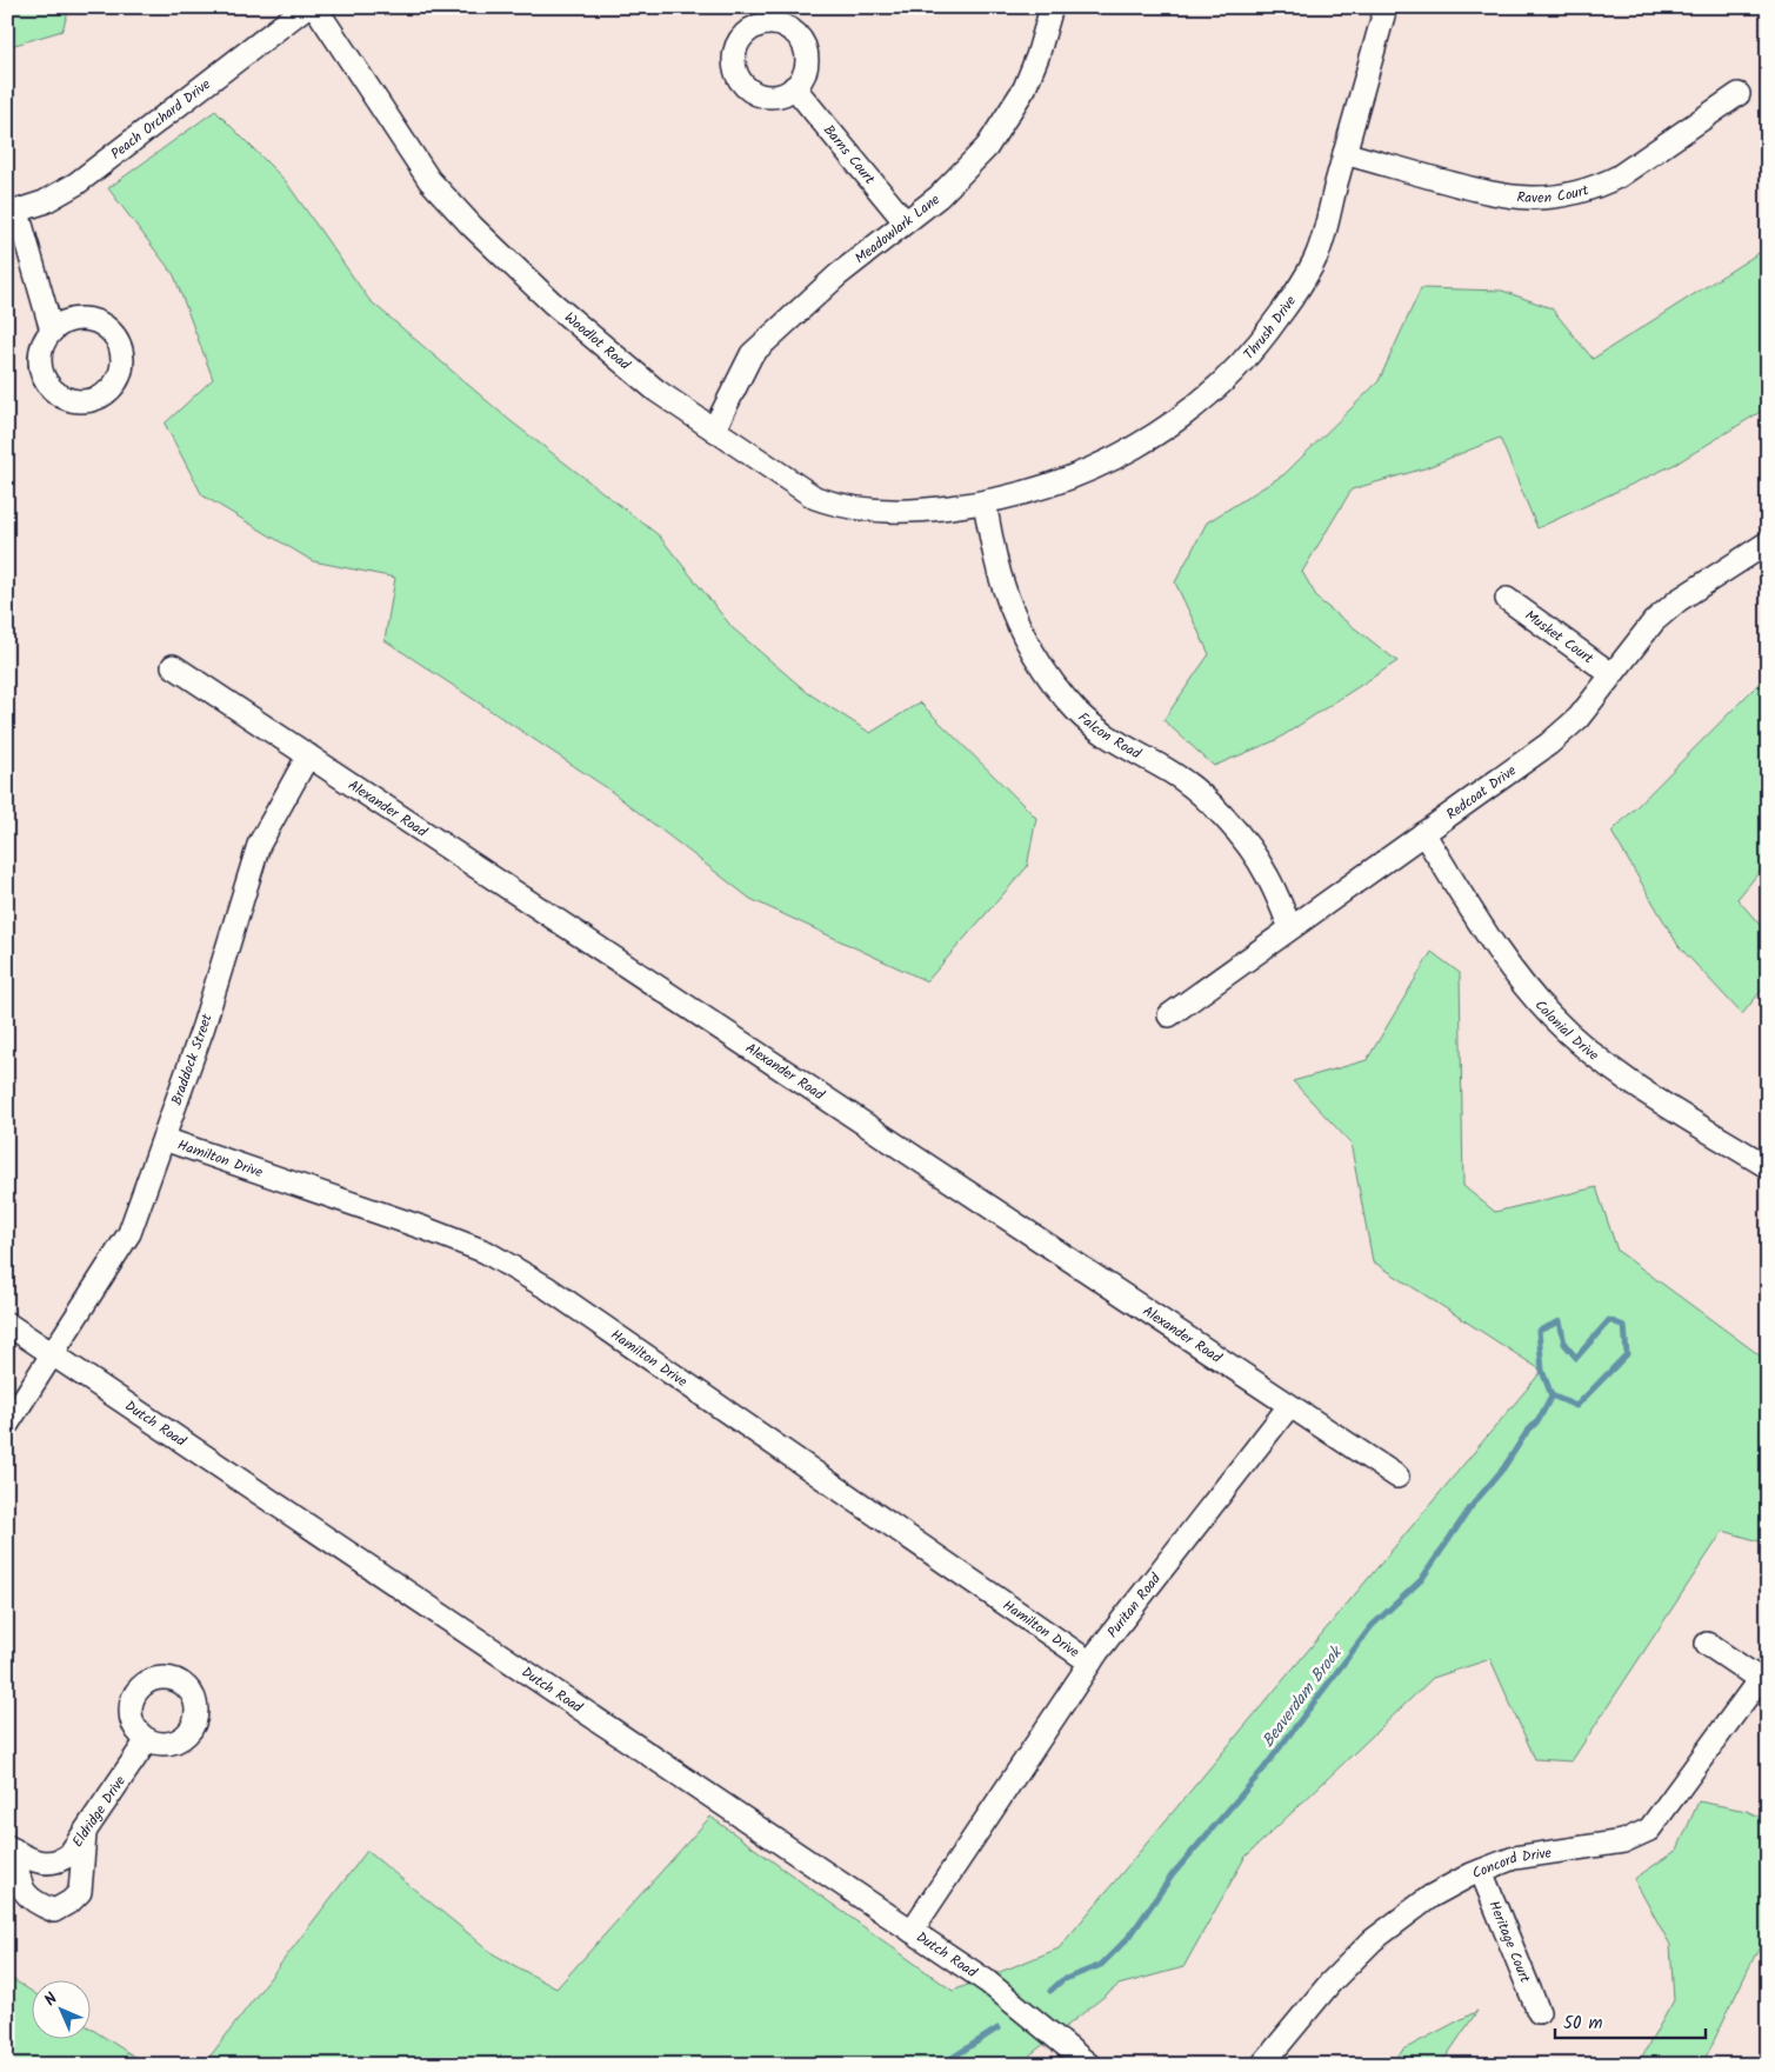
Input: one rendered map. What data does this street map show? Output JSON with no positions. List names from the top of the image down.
{
  "streets": {
    "street": [
      "Peach Orchard Drive",
      "Barns Court",
      "Raven Court",
      "Meadowlark Lane",
      "Thrush Drive",
      "Woodlot Road",
      "Musket Court",
      "Falcon Road",
      "Redcoat Drive",
      "Alexander Road",
      "Colonial Drive",
      "Braddock Street",
      "Hamilton Drive",
      "Dutch Road",
      "Puritan Road",
      "Eldridge Drive",
      "Concord Drive",
      "Heritage Court"
    ]
  },
  "crossings": [
    ["Barns Court", "Meadowlark Lane"],
    ["Raven Court", "Thrush Drive"],
    ["Meadowlark Lane", "Woodlot Road"],
    ["Thrush Drive", "Woodlot Road"],
    ["Thrush Drive", "Falcon Road"],
    ["Woodlot Road", "Falcon Road"],
    ["Musket Court", "Redcoat Drive"],
    ["Falcon Road", "Redcoat Drive"],
    ["Redcoat Drive", "Colonial Drive"],
    ["Alexander Road", "Braddock Street"],
    ["Alexander Road", "Puritan Road"],
    ["Braddock Street", "Hamilton Drive"],
    ["Braddock Street", "Dutch Road"],
    ["Hamilton Drive", "Puritan Road"],
    ["Dutch Road", "Puritan Road"],
    ["Concord Drive", "Heritage Court"]
  ],
  "water": ["Beaverdam Brook"],
  "scale_bar": "50 m",
  "north": "top left"
}
